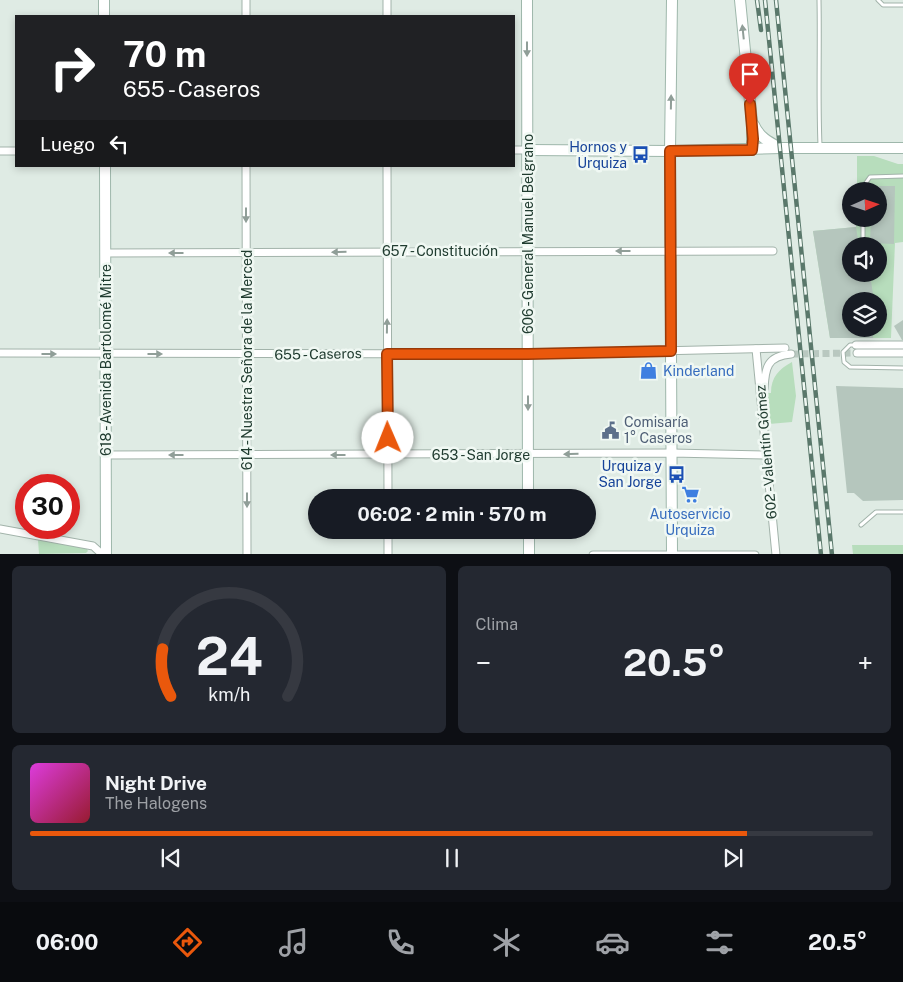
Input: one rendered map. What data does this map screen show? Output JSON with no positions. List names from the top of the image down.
{
  "streets": {
    "street": [
      "606 - General Manuel Belgrano",
      "657 - Constitución",
      "655 - Caseros",
      "618 - Avenida Bartolomé Mitre",
      "614 - Nuestra Señora de la Merced",
      "602 - Valentín Gómez",
      "653 - San Jorge"
    ]
  },
  "crossings": [
    ["606 - General Manuel Belgrano", "657 - Constitución"],
    ["606 - General Manuel Belgrano", "655 - Caseros"],
    ["606 - General Manuel Belgrano", "653 - San Jorge"],
    ["657 - Constitución", "618 - Avenida Bartolomé Mitre"],
    ["657 - Constitución", "614 - Nuestra Señora de la Merced"],
    ["655 - Caseros", "618 - Avenida Bartolomé Mitre"],
    ["655 - Caseros", "614 - Nuestra Señora de la Merced"],
    ["655 - Caseros", "602 - Valentín Gómez"],
    ["618 - Avenida Bartolomé Mitre", "653 - San Jorge"],
    ["614 - Nuestra Señora de la Merced", "653 - San Jorge"],
    ["602 - Valentín Gómez", "653 - San Jorge"]
  ],
  "one_way": [
    "606 - General Manuel Belgrano",
    "657 - Constitución",
    "614 - Nuestra Señora de la Merced",
    "653 - San Jorge"
  ],
  "places": {
    "bus stop": ["Hornos y Urquiza", "Urquiza y San Jorge"],
    "shop": ["Kinderland"],
    "public building": ["Comisaría 1° Caseros"],
    "supermarket": ["Autoservicio Urquiza"]
  },
  "north": "right",
  "page": {
    "turn": ["70 m", "655 - Caseros"],
    "then": "Luego",
    "limit": "30",
    "trip": "06:02 · 2 min · 570 m",
    "tile": "Clima",
    "heat": ["−", "20.5°", "+"],
    "song": ["Night Drive", "The Halogens"],
    "tabs": ["06:00", "20.5°"],
    "gauge": ["24", "km/h"]
  }
}
